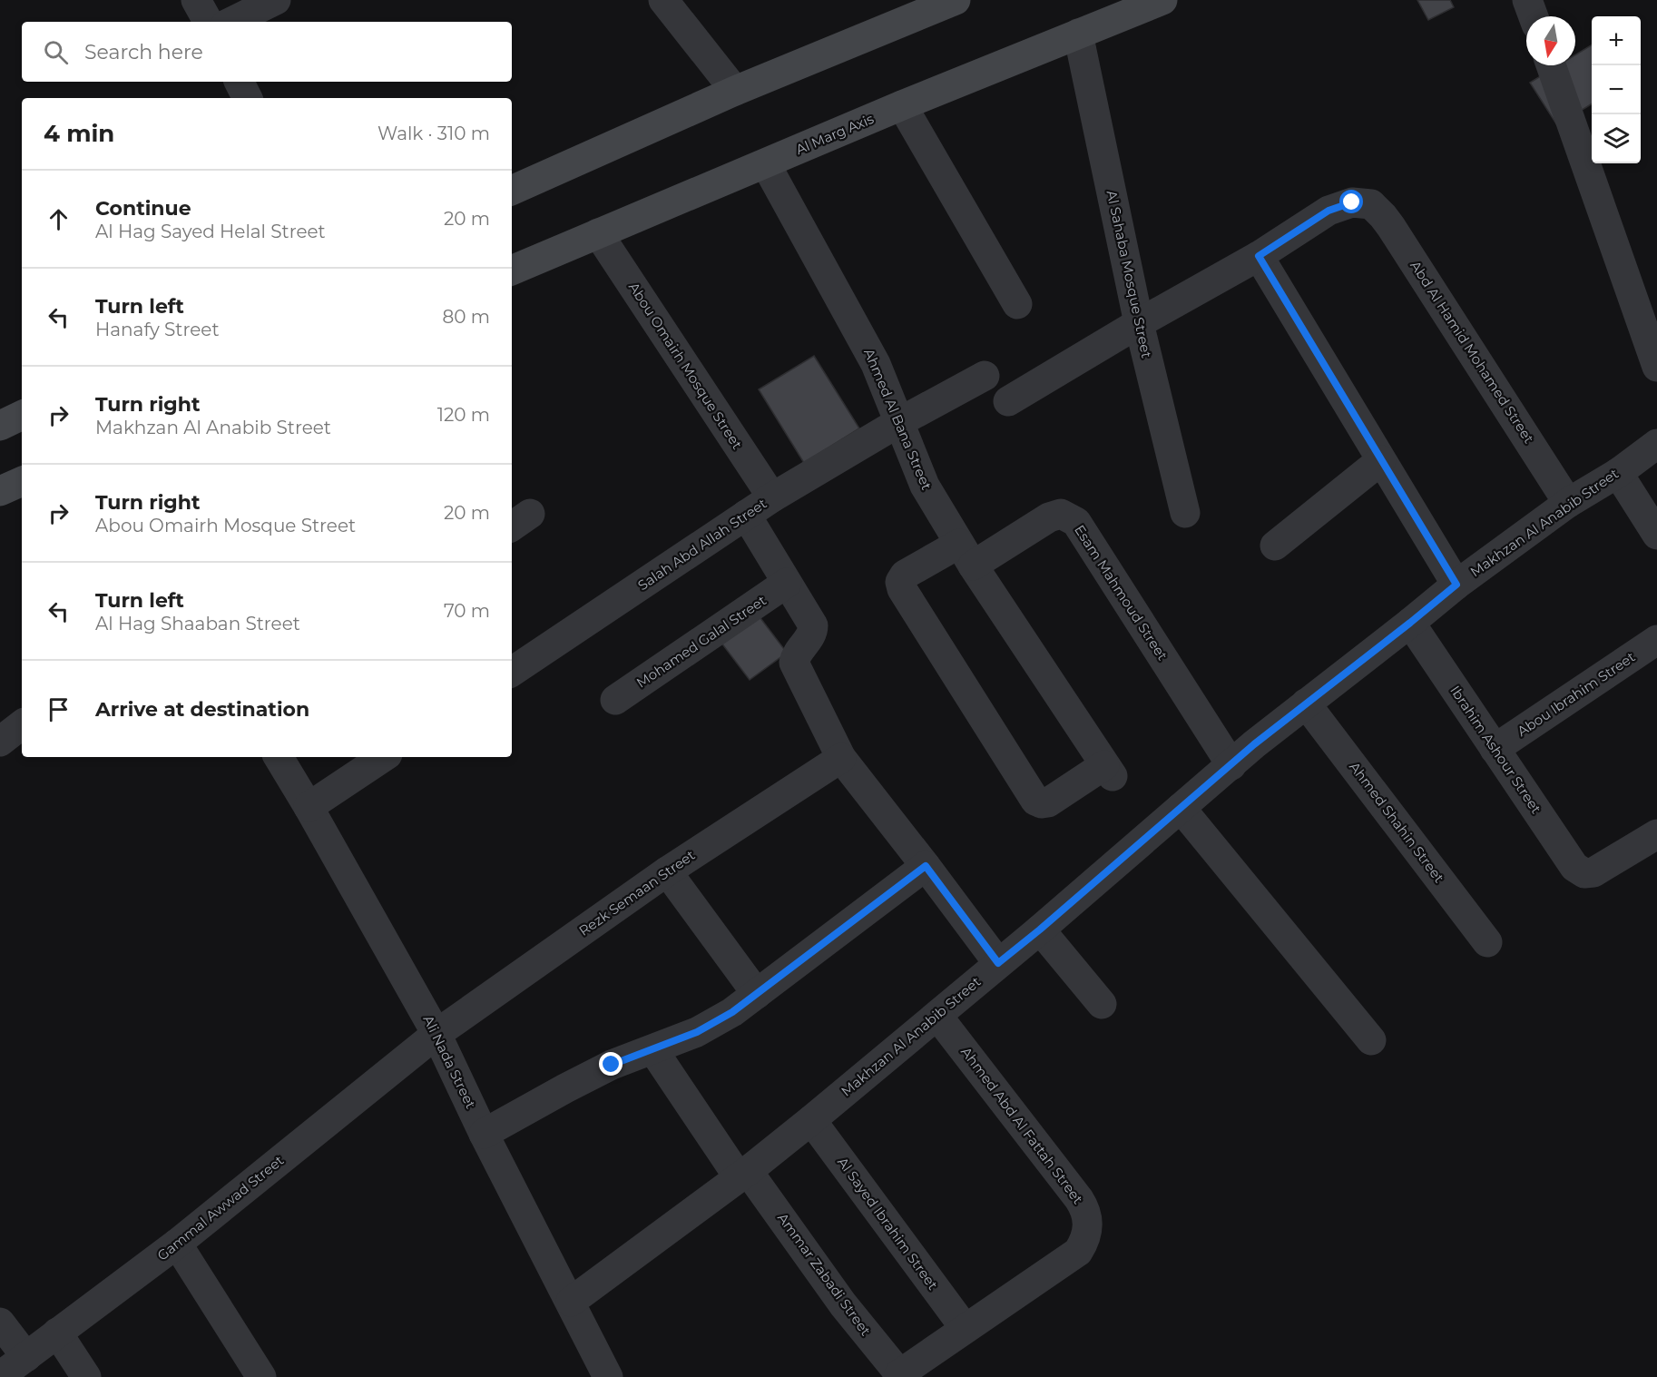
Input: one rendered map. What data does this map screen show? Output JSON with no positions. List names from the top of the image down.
{
  "streets": {
    "main road": ["Al Marg Axis"],
    "street": [
      "Al Sahaba Mosque Street",
      "Abd Al Hamid Mohamed Street",
      "Abou Omairh Mosque Street",
      "Ahmed Al Bana Street",
      "Makhzan Al Anabib Street",
      "Salah Abd Allah Street",
      "Esam Mahmoud Street",
      "Mohamed Galal Street",
      "Abou Ibrahim Street",
      "Ibrahim Ashour Street",
      "Ahmed Shahin Street",
      "Rezk Semaan Street",
      "Ali Nada Street",
      "Ahmed Abd Al Fattah Street",
      "Gammal Awwad Street",
      "Al Sayed Ibrahim Street",
      "Ammar Zabadi Street"
    ]
  },
  "crossings": [
    ["Al Marg Axis", "Al Sahaba Mosque Street"],
    ["Al Marg Axis", "Abou Omairh Mosque Street"],
    ["Al Marg Axis", "Ahmed Al Bana Street"],
    ["Abd Al Hamid Mohamed Street", "Makhzan Al Anabib Street"],
    ["Abou Omairh Mosque Street", "Salah Abd Allah Street"],
    ["Ahmed Al Bana Street", "Salah Abd Allah Street"],
    ["Ahmed Al Bana Street", "Esam Mahmoud Street"],
    ["Makhzan Al Anabib Street", "Esam Mahmoud Street"],
    ["Makhzan Al Anabib Street", "Ibrahim Ashour Street"],
    ["Makhzan Al Anabib Street", "Ahmed Shahin Street"],
    ["Makhzan Al Anabib Street", "Ali Nada Street"],
    ["Makhzan Al Anabib Street", "Ahmed Abd Al Fattah Street"],
    ["Makhzan Al Anabib Street", "Al Sayed Ibrahim Street"],
    ["Makhzan Al Anabib Street", "Ammar Zabadi Street"],
    ["Abou Ibrahim Street", "Ibrahim Ashour Street"],
    ["Rezk Semaan Street", "Ali Nada Street"],
    ["Rezk Semaan Street", "Gammal Awwad Street"],
    ["Ali Nada Street", "Gammal Awwad Street"],
    ["Ahmed Abd Al Fattah Street", "Al Sayed Ibrahim Street"],
    ["Ahmed Abd Al Fattah Street", "Ammar Zabadi Street"]
  ],
  "north": "bottom",
  "page": {
    "map_buttons": ["+", "−"],
    "search": "Search here",
    "heading": ["4 min", "Walk · 310 m"],
    "list": [
      ["Continue", "Al Hag Sayed Helal Street", "20 m"],
      ["Turn left", "Hanafy Street", "80 m"],
      ["Turn right", "Makhzan Al Anabib Street", "120 m"],
      ["Turn right", "Abou Omairh Mosque Street", "20 m"],
      ["Turn left", "Al Hag Shaaban Street", "70 m"],
      "Arrive at destination"
    ]
  }
}
